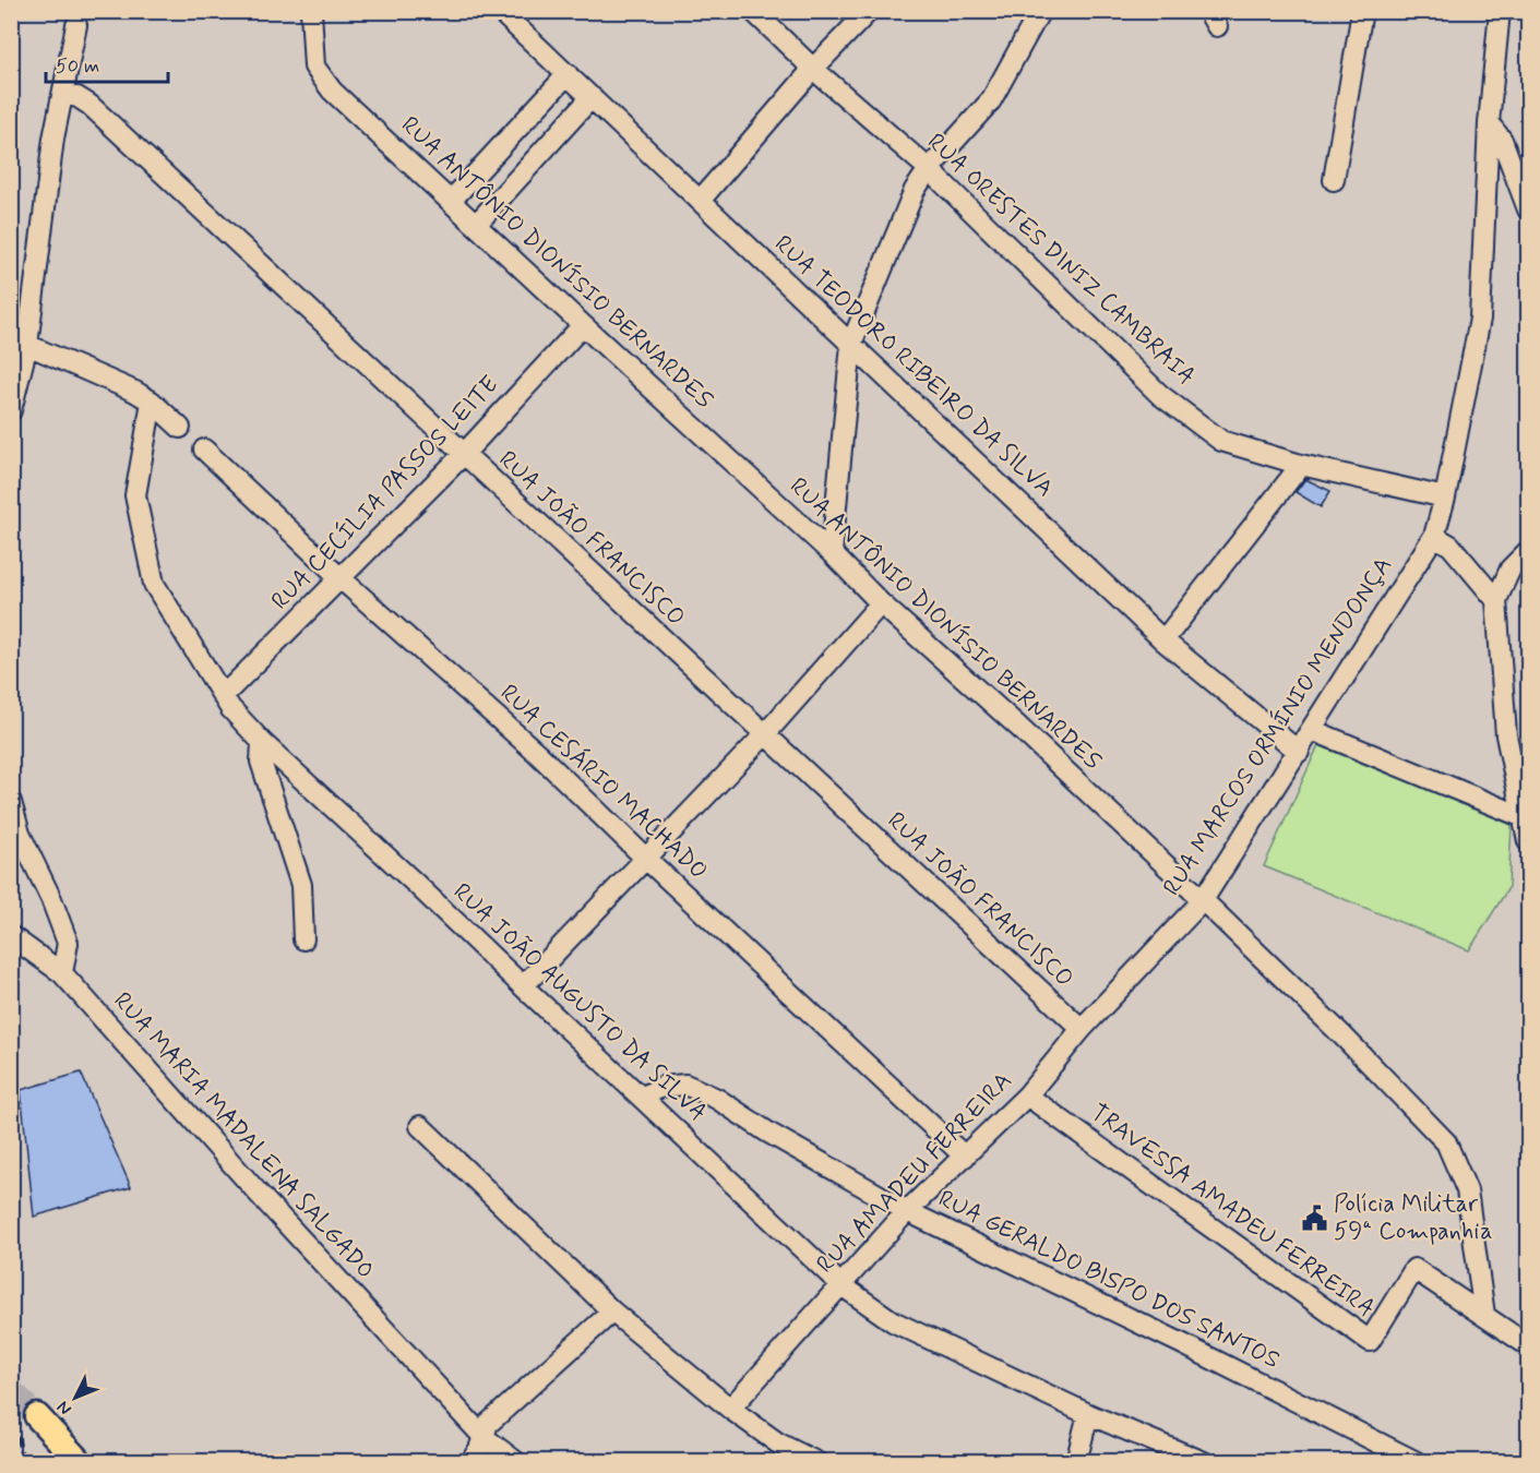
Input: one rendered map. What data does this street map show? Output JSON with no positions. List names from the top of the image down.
{
  "streets": {
    "street": [
      "RUA ORESTES DINIZ CAMBRAIA",
      "RUA ANTÔNIO DIONÍSIO BERNARDES",
      "RUA TEODORO RIBEIRO DA SILVA",
      "RUA CECÍLIA PASSOS LEITE",
      "RUA JOÃO FRANCISCO",
      "RUA MARCOS ORMÍNIO MENDONÇA",
      "RUA CESÁRIO MACHADO",
      "RUA JOÃO AUGUSTO DA SILVA",
      "RUA MARIA MADALENA SALGADO",
      "RUA AMADEU FERREIRA",
      "TRAVESSA AMADEU FERREIRA",
      "RUA GERALDO BISPO DOS SANTOS"
    ]
  },
  "crossings": [
    ["RUA ORESTES DINIZ CAMBRAIA", "RUA MARCOS ORMÍNIO MENDONÇA"],
    ["RUA ANTÔNIO DIONÍSIO BERNARDES", "RUA CECÍLIA PASSOS LEITE"],
    ["RUA ANTÔNIO DIONÍSIO BERNARDES", "RUA MARCOS ORMÍNIO MENDONÇA"],
    ["RUA ANTÔNIO DIONÍSIO BERNARDES", "TRAVESSA AMADEU FERREIRA"],
    ["RUA TEODORO RIBEIRO DA SILVA", "RUA MARCOS ORMÍNIO MENDONÇA"],
    ["RUA CECÍLIA PASSOS LEITE", "RUA JOÃO FRANCISCO"],
    ["RUA CECÍLIA PASSOS LEITE", "RUA CESÁRIO MACHADO"],
    ["RUA CECÍLIA PASSOS LEITE", "RUA JOÃO AUGUSTO DA SILVA"],
    ["RUA JOÃO FRANCISCO", "RUA MARCOS ORMÍNIO MENDONÇA"],
    ["RUA JOÃO FRANCISCO", "RUA AMADEU FERREIRA"],
    ["RUA MARCOS ORMÍNIO MENDONÇA", "RUA AMADEU FERREIRA"],
    ["RUA CESÁRIO MACHADO", "RUA AMADEU FERREIRA"],
    ["RUA JOÃO AUGUSTO DA SILVA", "RUA AMADEU FERREIRA"],
    ["RUA JOÃO AUGUSTO DA SILVA", "RUA GERALDO BISPO DOS SANTOS"],
    ["RUA AMADEU FERREIRA", "TRAVESSA AMADEU FERREIRA"],
    ["RUA AMADEU FERREIRA", "RUA GERALDO BISPO DOS SANTOS"]
  ],
  "places": {
    "public building": ["Polícia Militar 59ª Companhia"]
  },
  "scale_bar": "50 m",
  "north": "bottom left"
}
